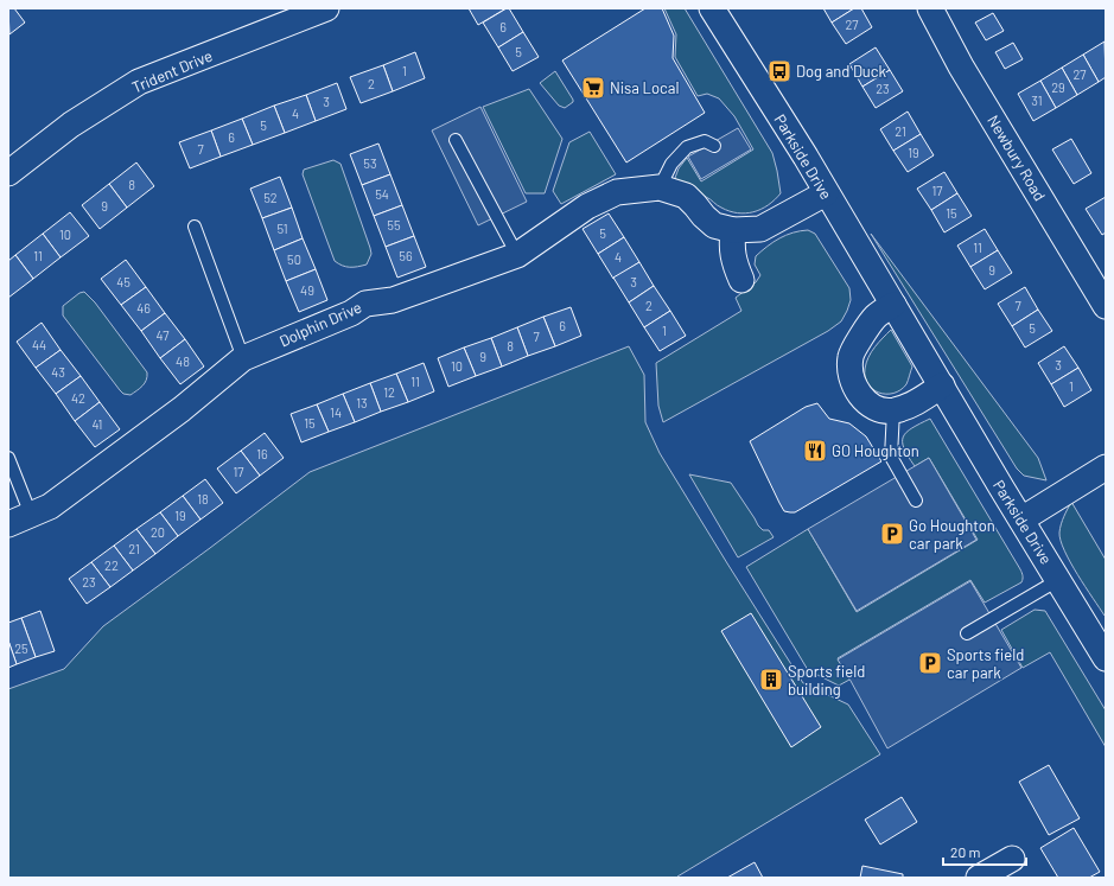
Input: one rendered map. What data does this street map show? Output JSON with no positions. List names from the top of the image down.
{
  "streets": {
    "street": [
      "Trident Drive",
      "Parkside Drive",
      "Newbury Road",
      "Dolphin Drive"
    ]
  },
  "crossings": [
    ["Parkside Drive", "Dolphin Drive"]
  ],
  "places": {
    "bus stop": ["Dog and Duck"],
    "supermarket": ["Nisa Local"],
    "restaurant": ["GO Houghton"],
    "parking": ["Go Houghton car park", "Sports field car park"],
    "building": ["Sports field building"]
  },
  "house_numbers": [
    "27",
    "6",
    "5",
    "1",
    "27",
    "2",
    "29",
    "23",
    "31",
    "3",
    "4",
    "5",
    "21",
    "6",
    "7",
    "19",
    "53",
    "8",
    "17",
    "54",
    "52",
    "9",
    "15",
    "55",
    "51",
    "5",
    "10",
    "11",
    "11",
    "56",
    "4",
    "50",
    "9",
    "45",
    "3",
    "49",
    "2",
    "7",
    "46",
    "6",
    "5",
    "1",
    "47",
    "7",
    "44",
    "8",
    "9",
    "48",
    "3",
    "10",
    "43",
    "11",
    "1",
    "12",
    "42",
    "13",
    "14",
    "15",
    "41",
    "16",
    "17",
    "18",
    "19",
    "20",
    "21",
    "22",
    "23",
    "25"
  ],
  "scale_bar": "20 m"
}
